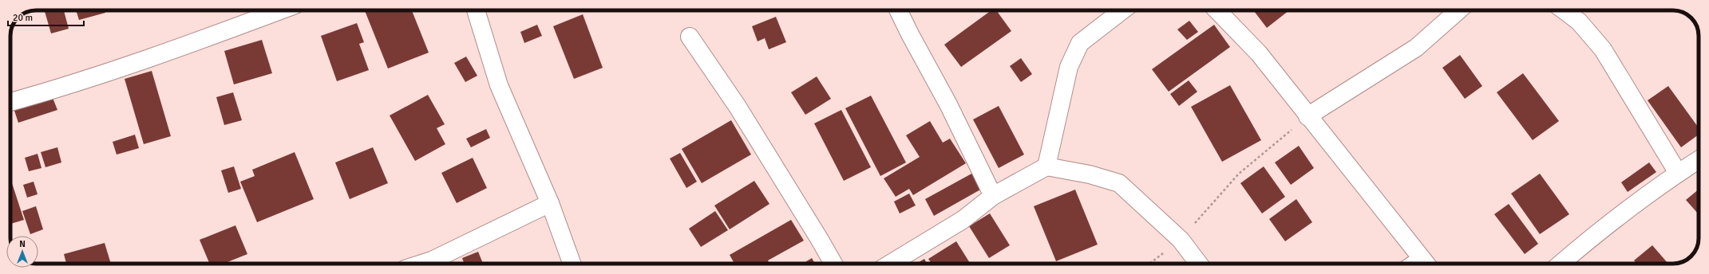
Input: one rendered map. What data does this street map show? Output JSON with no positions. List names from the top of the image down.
{
  "scale_bar": "20 m",
  "north": "top"
}
